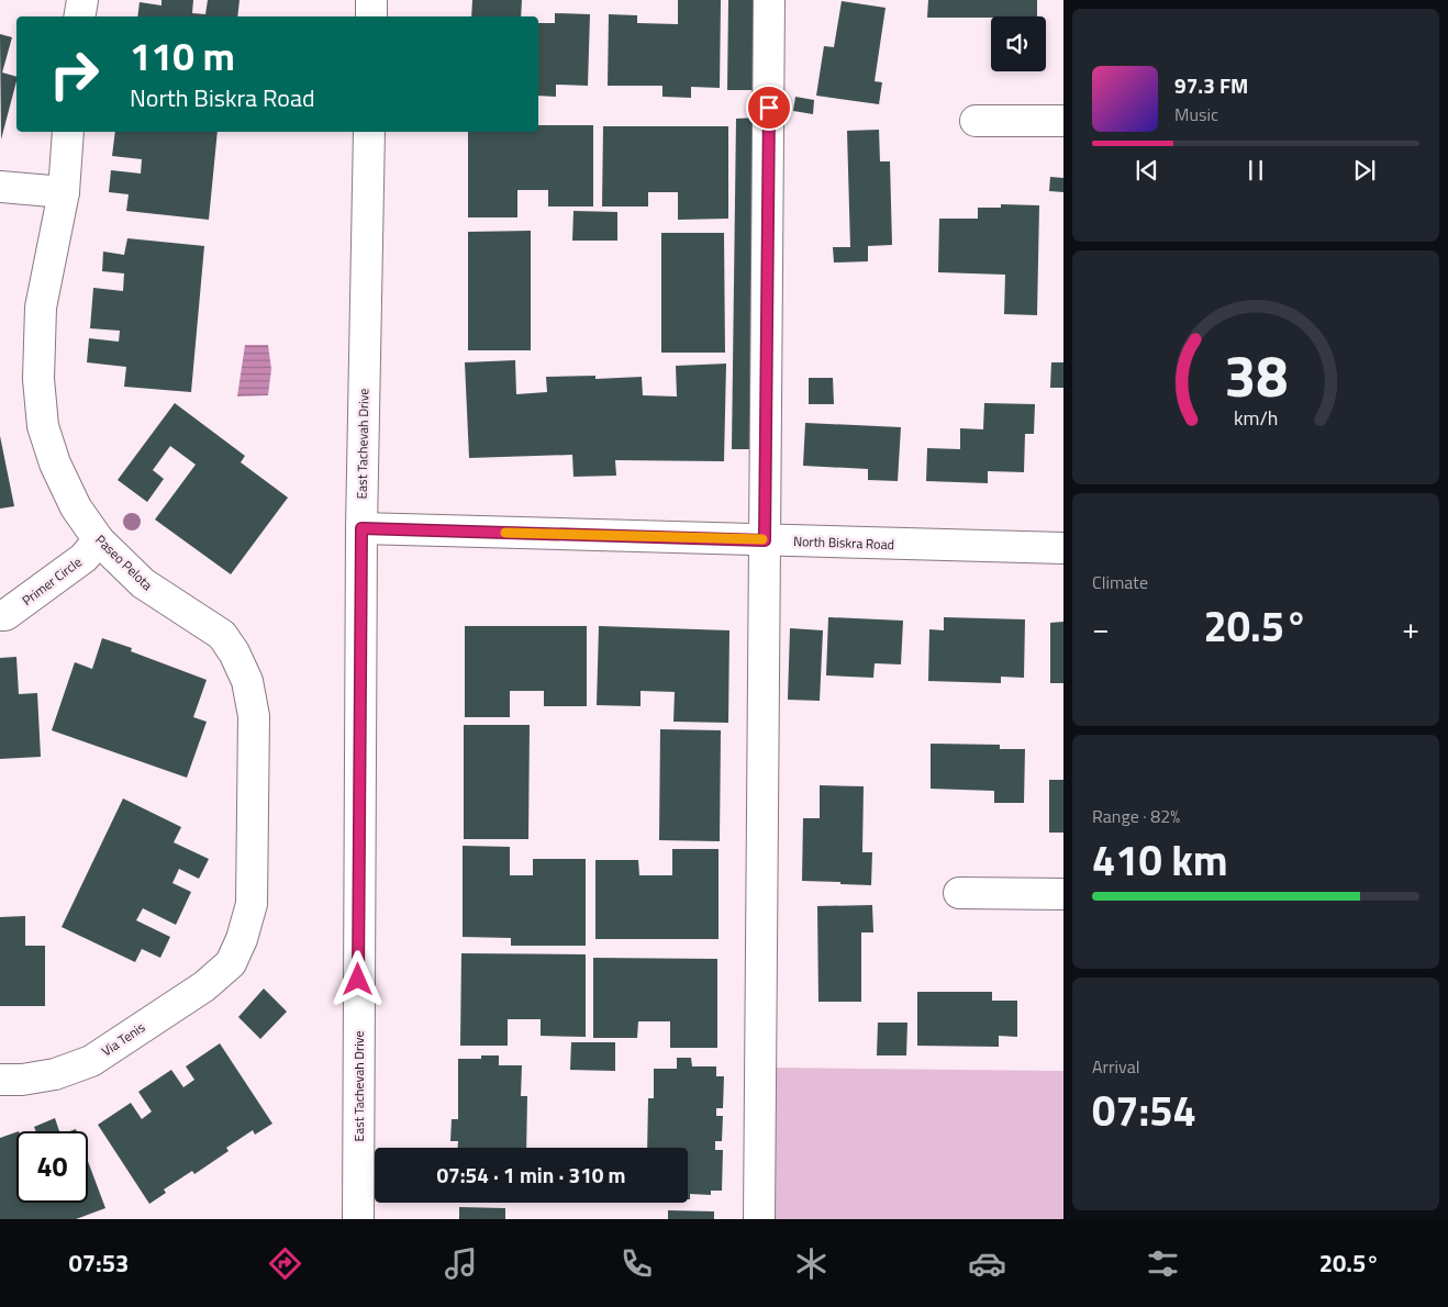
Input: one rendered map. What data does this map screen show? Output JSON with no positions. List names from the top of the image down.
{
  "streets": {
    "street": [
      "East Tachevah Drive",
      "North Biskra Road",
      "Paseo Pelota",
      "Primer Circle",
      "Via Tenis"
    ]
  },
  "crossings": [
    ["East Tachevah Drive", "North Biskra Road"],
    ["Paseo Pelota", "Primer Circle"],
    ["Paseo Pelota", "Via Tenis"]
  ],
  "page": {
    "turn": ["110 m", "North Biskra Road"],
    "song": ["97.3 FM", "Music"],
    "tile": [
      "Climate",
      ["Range · 82%", "410 km"],
      ["Arrival", "07:54"]
    ],
    "heat": ["−", "20.5°", "+"],
    "limit": "40",
    "trip": "07:54 · 1 min · 310 m",
    "tabs": ["07:53", "20.5°"],
    "gauge": ["38", "km/h"]
  }
}
